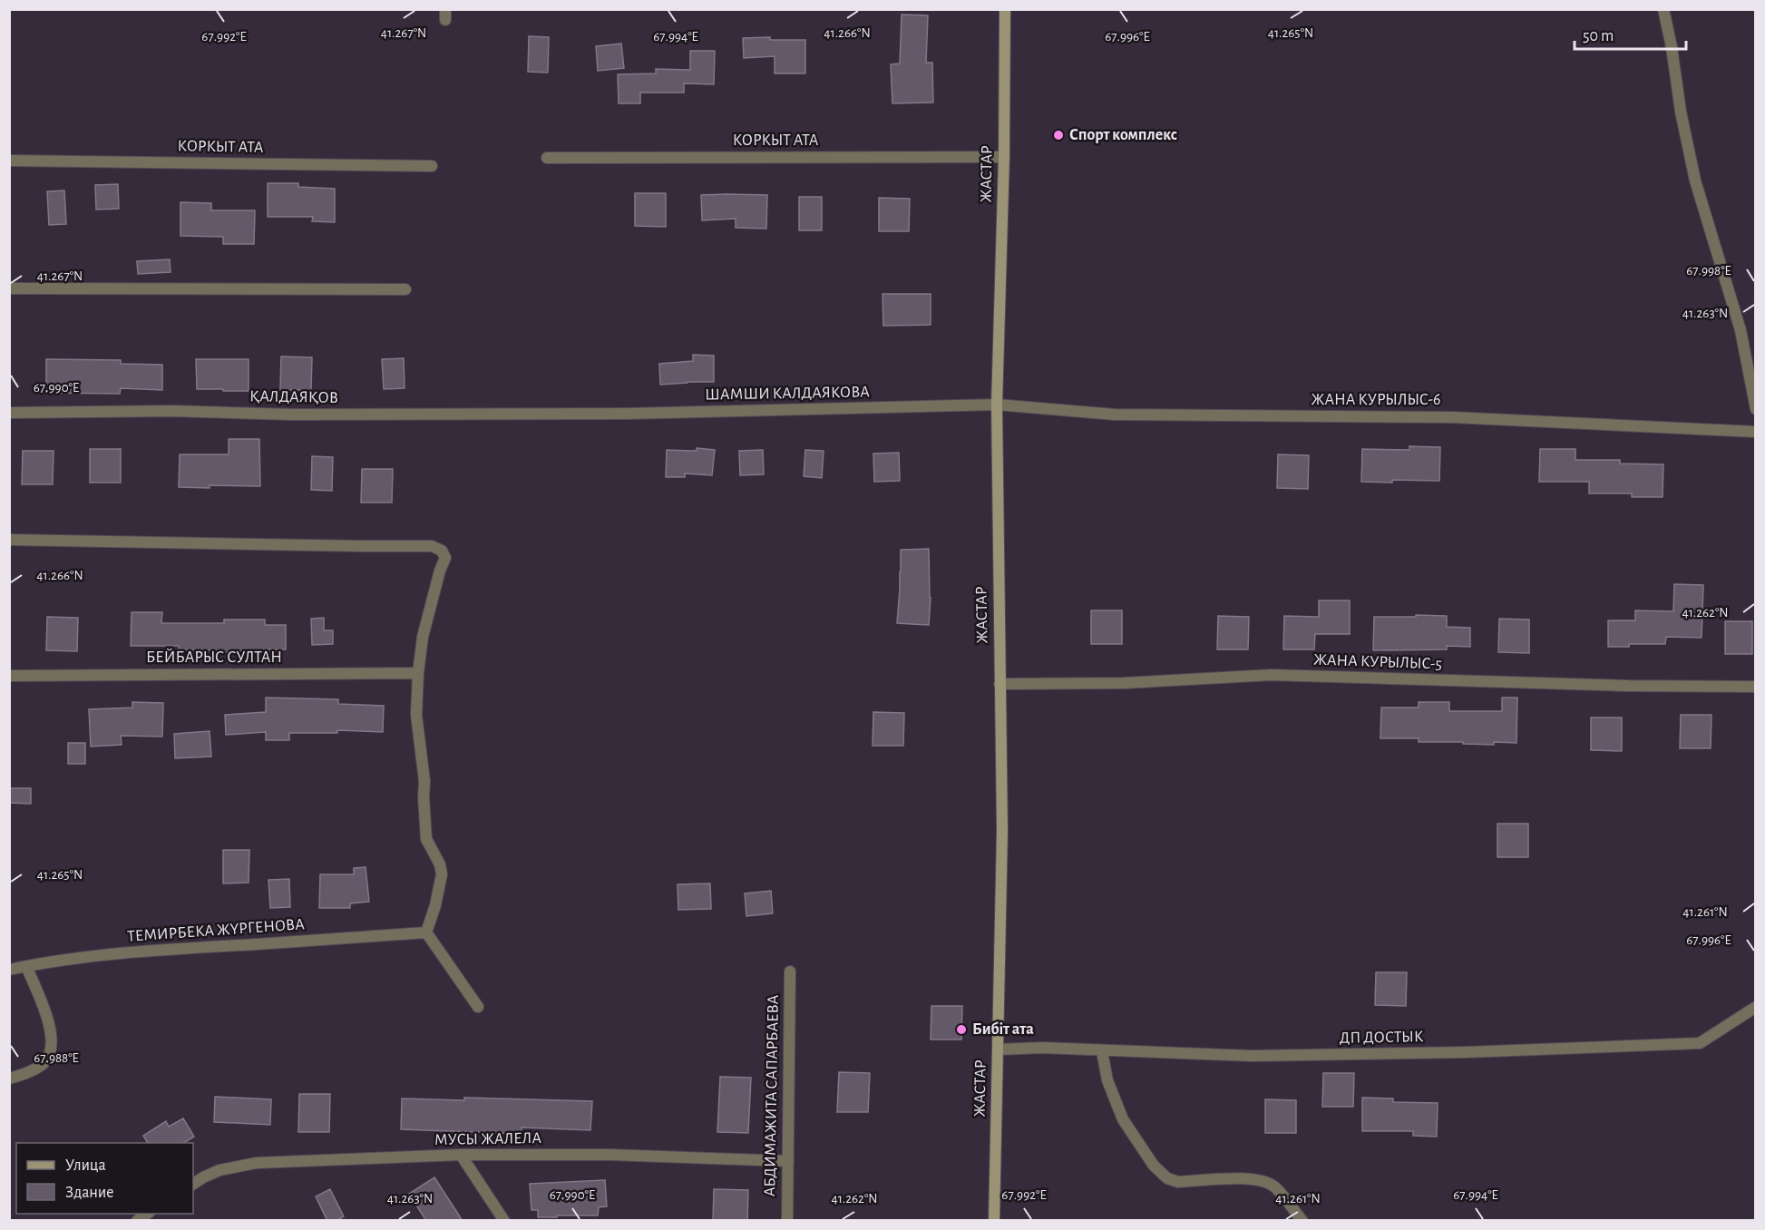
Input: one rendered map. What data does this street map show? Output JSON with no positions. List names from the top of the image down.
{
  "streets": {
    "street": [
      "КОРКЫТ АТА",
      "ЖАСТАР",
      "ШАМШИ КАЛДАЯКОВА",
      "ҚАЛДАЯҚОВ",
      "ЖАНА КУРЫЛЫС-6",
      "БЕЙБАРЫС СУЛТАН",
      "ЖАНА КУРЫЛЫС-5",
      "ТЕМИРБЕКА ЖҮРГЕНОВА",
      "ДП ДОСТЫК",
      "АБДИМАЖИТА САПАРБАЕВА",
      "МУСЫ ЖАЛЕЛА"
    ]
  },
  "crossings": [
    ["КОРКЫТ АТА", "ЖАСТАР"],
    ["ЖАСТАР", "ШАМШИ КАЛДАЯКОВА"],
    ["ЖАСТАР", "ЖАНА КУРЫЛЫС-6"],
    ["ЖАСТАР", "ЖАНА КУРЫЛЫС-5"],
    ["ЖАСТАР", "ДП ДОСТЫК"],
    ["ШАМШИ КАЛДАЯКОВА", "ҚАЛДАЯҚОВ"],
    ["ШАМШИ КАЛДАЯКОВА", "ЖАНА КУРЫЛЫС-6"],
    ["АБДИМАЖИТА САПАРБАЕВА", "МУСЫ ЖАЛЕЛА"]
  ],
  "places": ["Спорт комплекс", "Бибіт ата"],
  "legend": ["Улица", "Здание"],
  "scale_bar": "50 m",
  "coordinates": [
    "41.267°N",
    "41.266°N",
    "41.265°N",
    "67.992°E",
    "67.994°E",
    "67.996°E",
    "67.998°E",
    "41.263°N",
    "67.990°E",
    "41.262°N",
    "41.261°N",
    "67.988°E"
  ]
}
